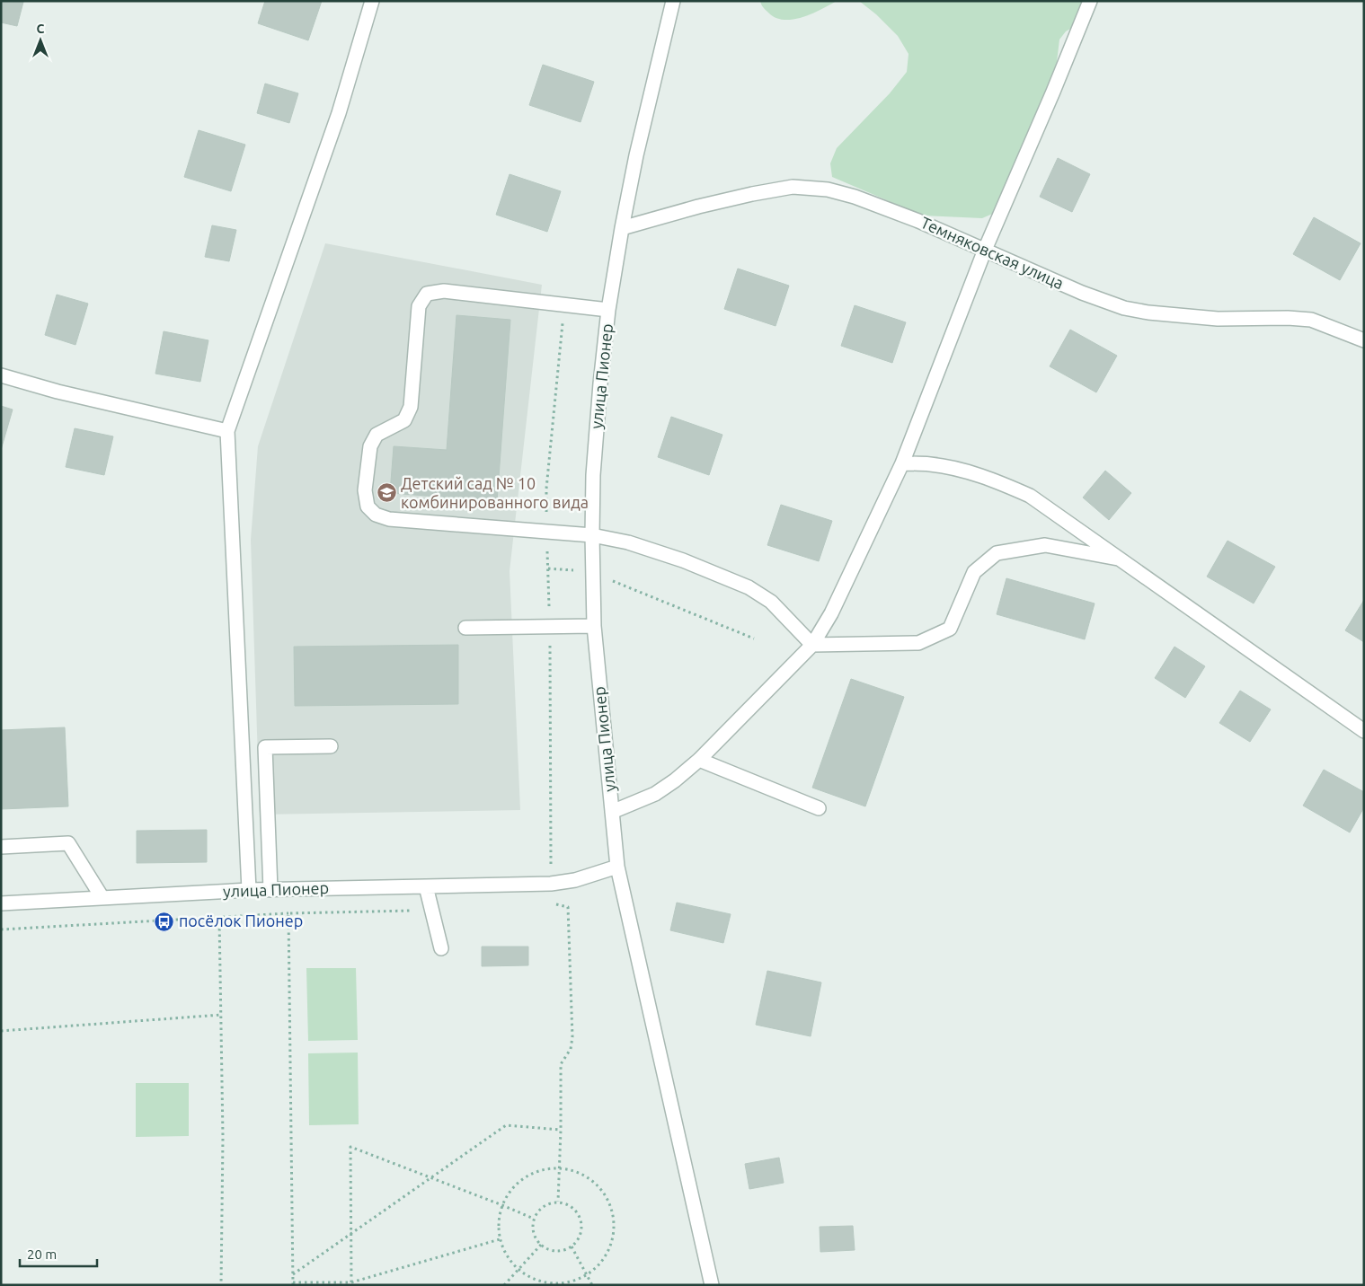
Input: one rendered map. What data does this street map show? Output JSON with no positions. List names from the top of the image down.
{
  "streets": {
    "street": ["Темняковская улица", "улица Пионер"]
  },
  "crossings": [
    ["Темняковская улица", "улица Пионер"]
  ],
  "places": {
    "school or university": ["Детский сад № 10 комбинированного вида"],
    "bus stop": ["посёлок Пионер"]
  },
  "scale_bar": "20 m",
  "north": "top"
}
